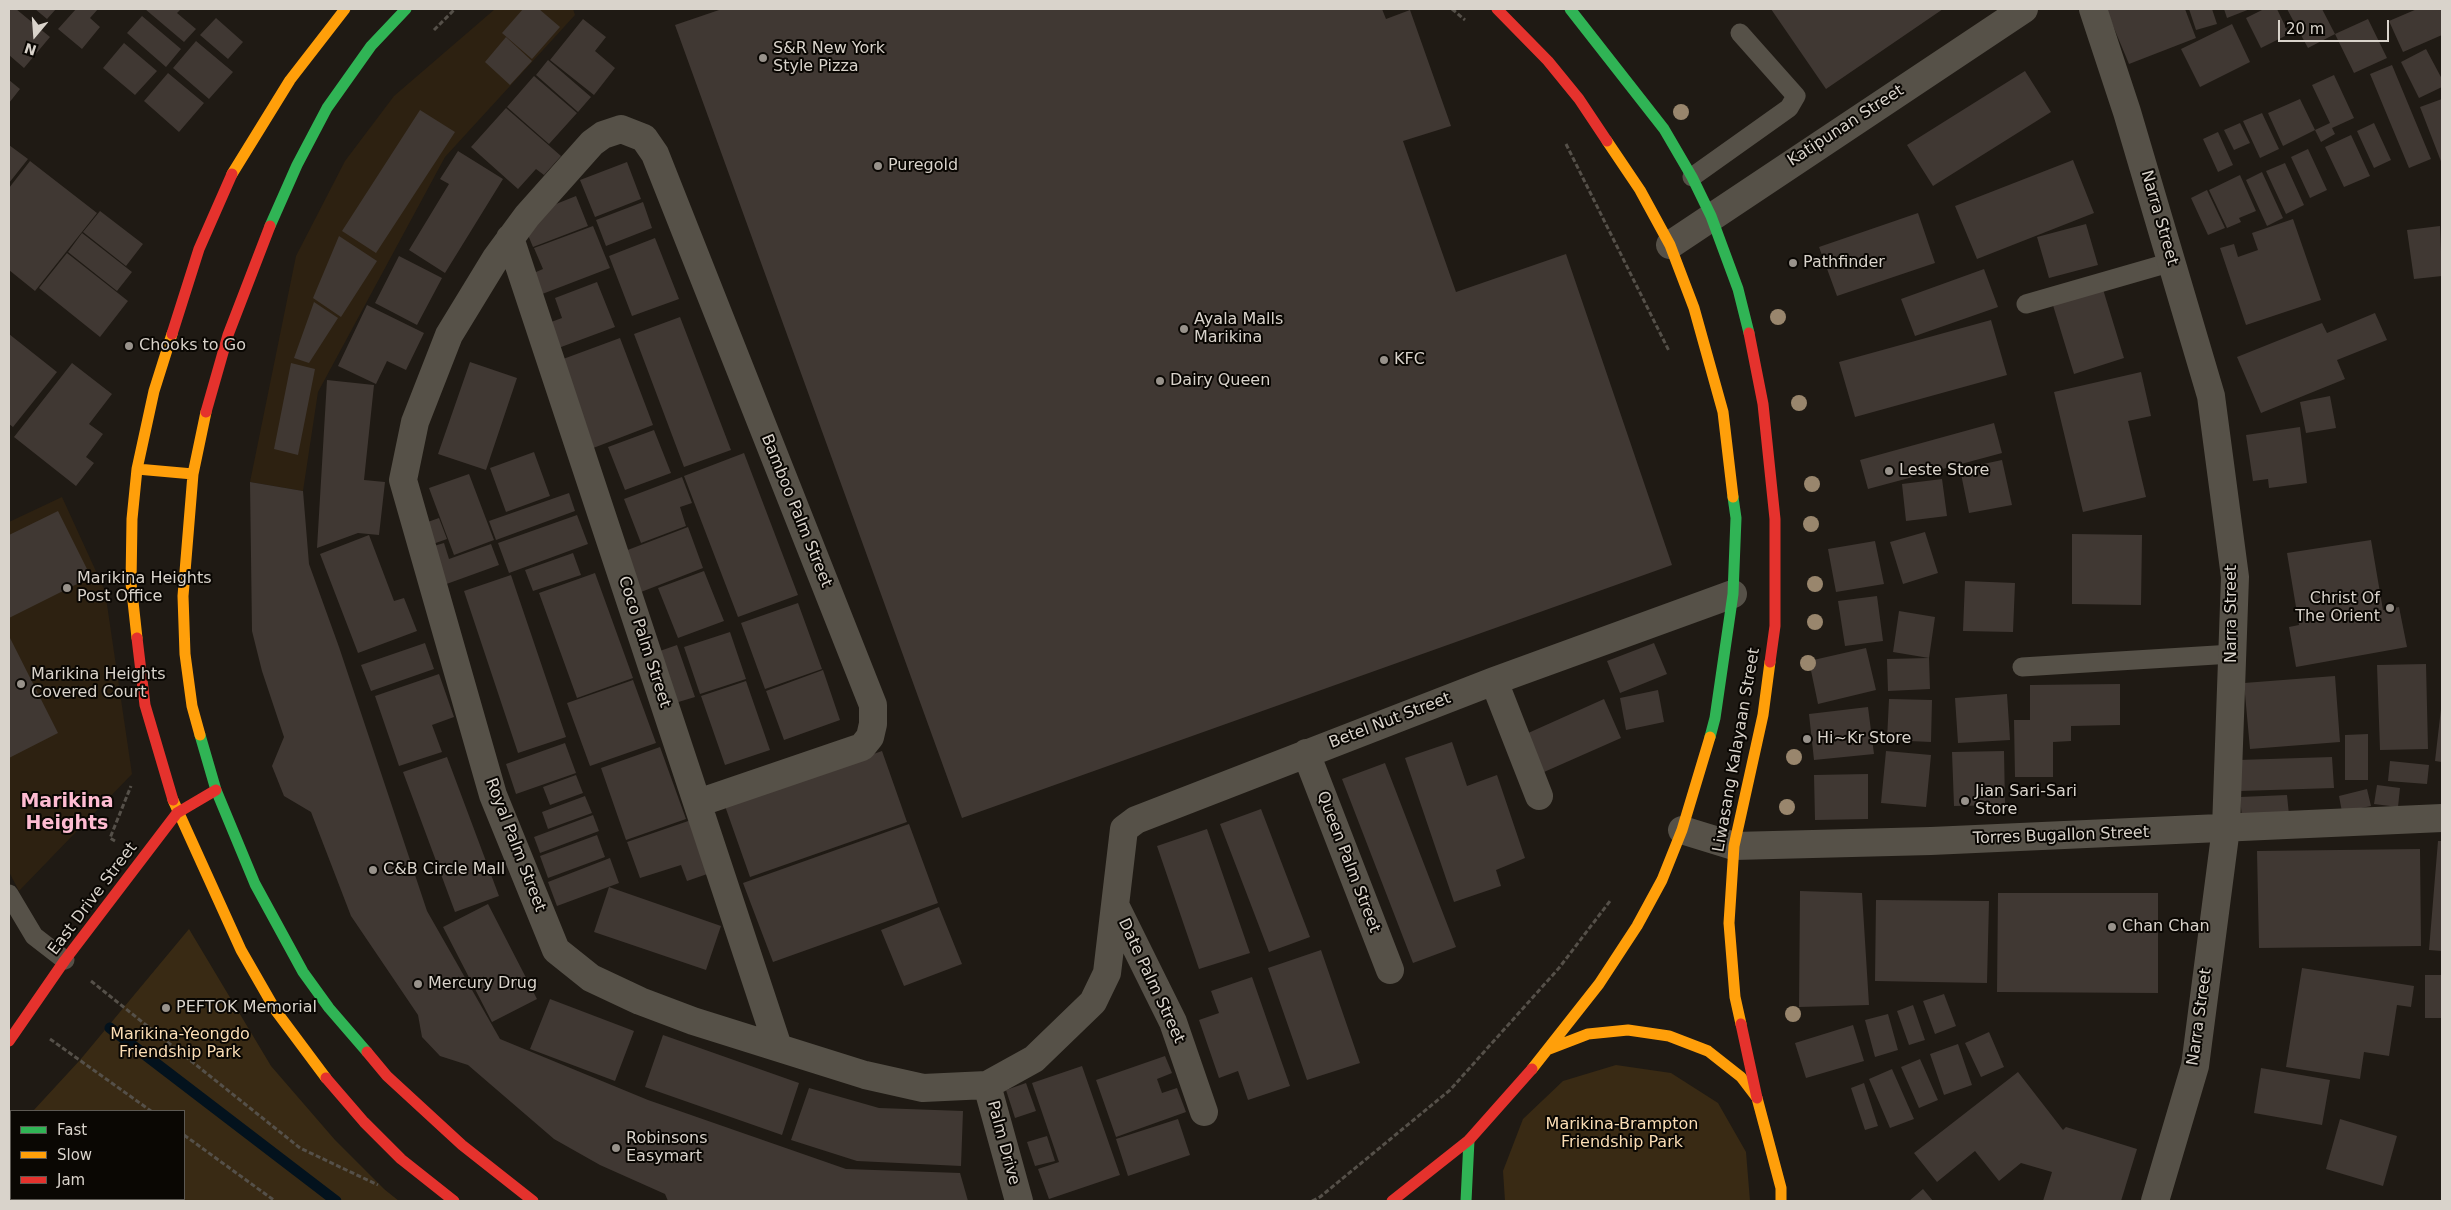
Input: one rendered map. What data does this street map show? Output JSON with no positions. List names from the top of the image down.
{
  "streets": {
    "street": [
      "Katipunan Street",
      "Narra Street",
      "Bamboo Palm Street",
      "Coco Palm Street",
      "Betel Nut Street",
      "Liwasang Kalayaan Street",
      "Torres Bugallon Street",
      "Royal Palm Street",
      "Queen Palm Street",
      "East Drive Street",
      "Date Palm Street",
      "Palm Drive"
    ]
  },
  "crossings": [
    ["Katipunan Street", "Liwasang Kalayaan Street"],
    ["Narra Street", "Torres Bugallon Street"],
    ["Bamboo Palm Street", "Coco Palm Street"],
    ["Bamboo Palm Street", "Royal Palm Street"],
    ["Coco Palm Street", "Royal Palm Street"],
    ["Betel Nut Street", "Liwasang Kalayaan Street"],
    ["Betel Nut Street", "Royal Palm Street"],
    ["Betel Nut Street", "Queen Palm Street"],
    ["Betel Nut Street", "Date Palm Street"],
    ["Liwasang Kalayaan Street", "Torres Bugallon Street"],
    ["Royal Palm Street", "Date Palm Street"],
    ["Royal Palm Street", "Palm Drive"]
  ],
  "districts": ["Marikina Heights"],
  "parks": ["Marikina-Yeongdo Friendship Park", "Marikina-Brampton Friendship Park"],
  "places": [
    "S&R New York Style Pizza",
    "Puregold",
    "Pathfinder",
    "Ayala Malls Marikina",
    "Chooks to Go",
    "KFC",
    "Dairy Queen",
    "Leste Store",
    "Marikina Heights Post Office",
    "Christ Of The Orient",
    "Marikina Heights Covered Court",
    "Hi~Kr Store",
    "Jian Sari-Sari Store",
    "C&B Circle Mall",
    "Chan Chan",
    "Mercury Drug",
    "PEFTOK Memorial",
    "Robinsons Easymart"
  ],
  "legend": ["Fast", "Slow", "Jam"],
  "scale_bar": "20 m",
  "north": "bottom"
}
